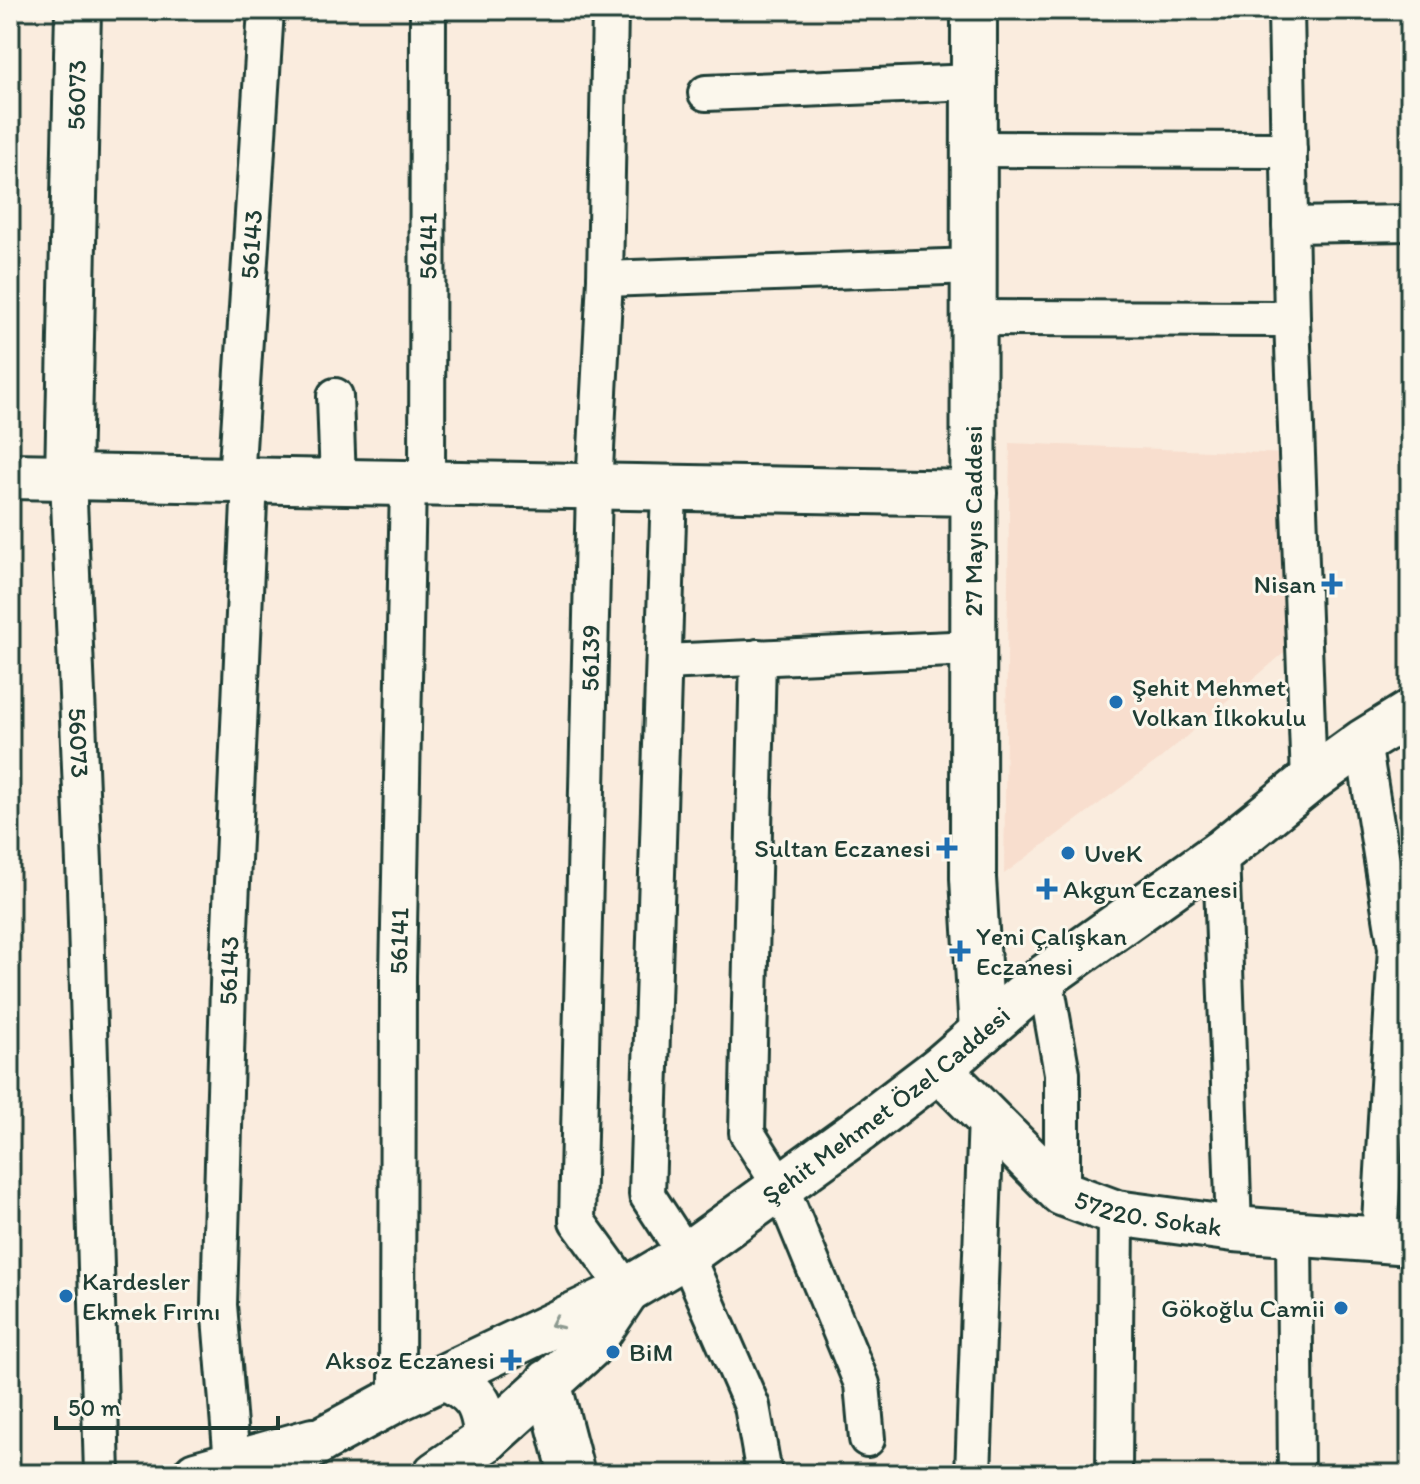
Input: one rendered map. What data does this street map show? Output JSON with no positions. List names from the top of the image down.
{
  "streets": {
    "street": [
      "56073",
      "56143",
      "56141",
      "27 Mayıs Caddesi",
      "56139",
      "Şehit Mehmet Özel Caddesi",
      "57220. Sokak"
    ]
  },
  "crossings": [
    ["56143", "Şehit Mehmet Özel Caddesi"],
    ["56141", "Şehit Mehmet Özel Caddesi"],
    ["27 Mayıs Caddesi", "Şehit Mehmet Özel Caddesi"],
    ["56139", "Şehit Mehmet Özel Caddesi"],
    ["Şehit Mehmet Özel Caddesi", "57220. Sokak"]
  ],
  "places": {
    "health": [
      "Nisan",
      "Sultan Eczanesi",
      "Akgun Eczanesi",
      "Yeni Çalışkan Eczanesi",
      "Aksoz Eczanesi"
    ],
    "other": [
      "Şehit Mehmet Volkan İlkokulu",
      "UveK",
      "Kardesler Ekmek Fırını",
      "Gökoğlu Camii",
      "BiM"
    ]
  },
  "scale_bar": "50 m"
}
